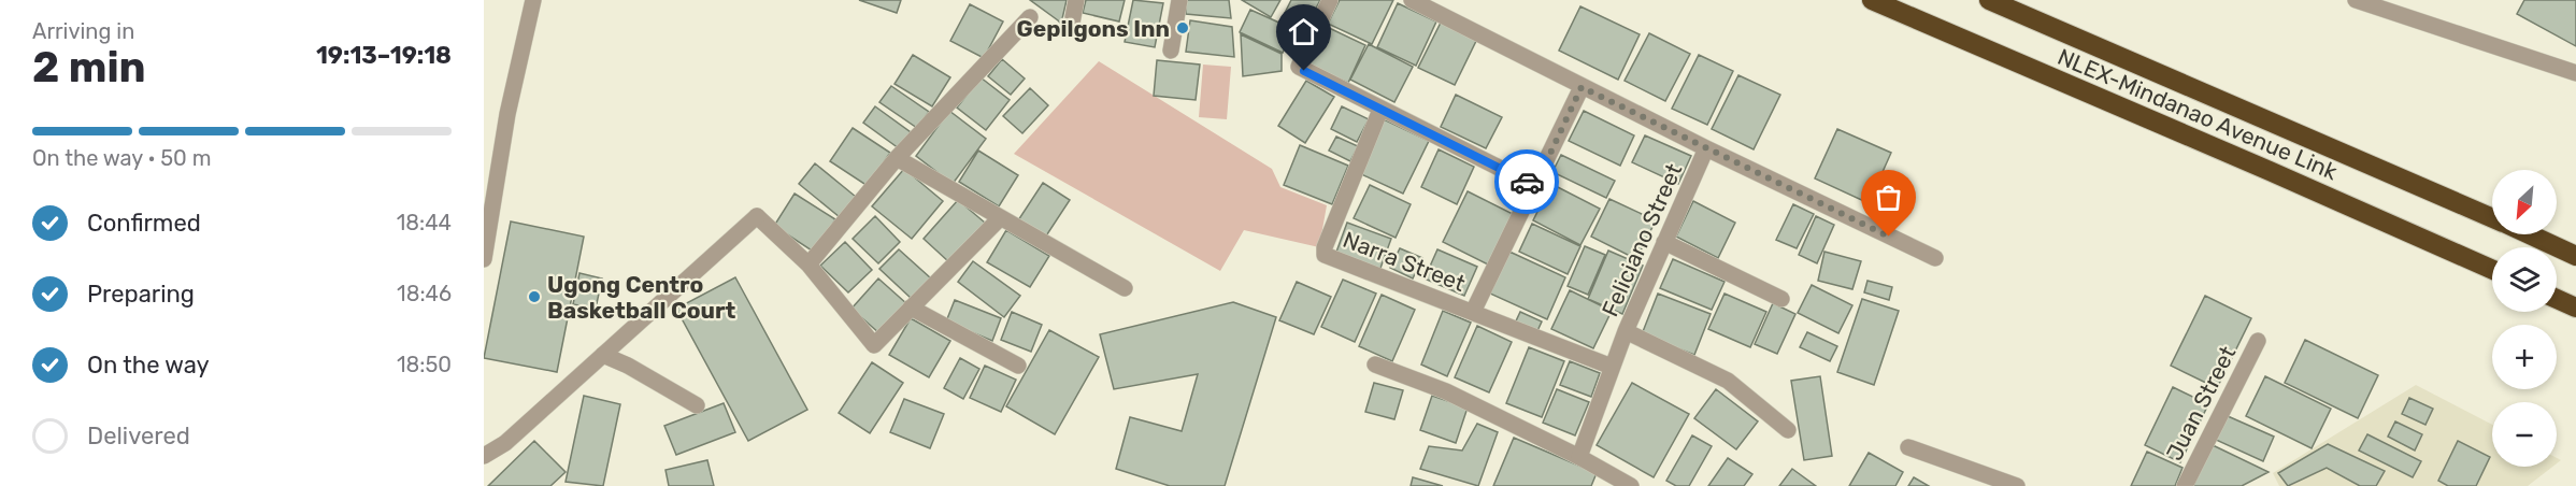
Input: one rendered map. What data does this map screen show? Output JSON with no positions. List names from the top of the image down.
{
  "streets": {
    "highway": ["NLEX-Mindanao Avenue Link"],
    "street": ["Feliciano Street", "Narra Street", "Juan Street"]
  },
  "crossings": [
    ["Feliciano Street", "Narra Street"]
  ],
  "places": ["Gepilgons Inn", "Ugong Centro Basketball Court"],
  "north": "bottom left",
  "page": {
    "heading": ["2 min", "Arriving in", "19:13–19:18"],
    "bar": "On the way · 50 m",
    "map_buttons": ["+", "−"],
    "list": [
      ["Confirmed", "18:44"],
      ["Preparing", "18:46"],
      ["On the way", "18:50"],
      "Delivered"
    ]
  }
}
